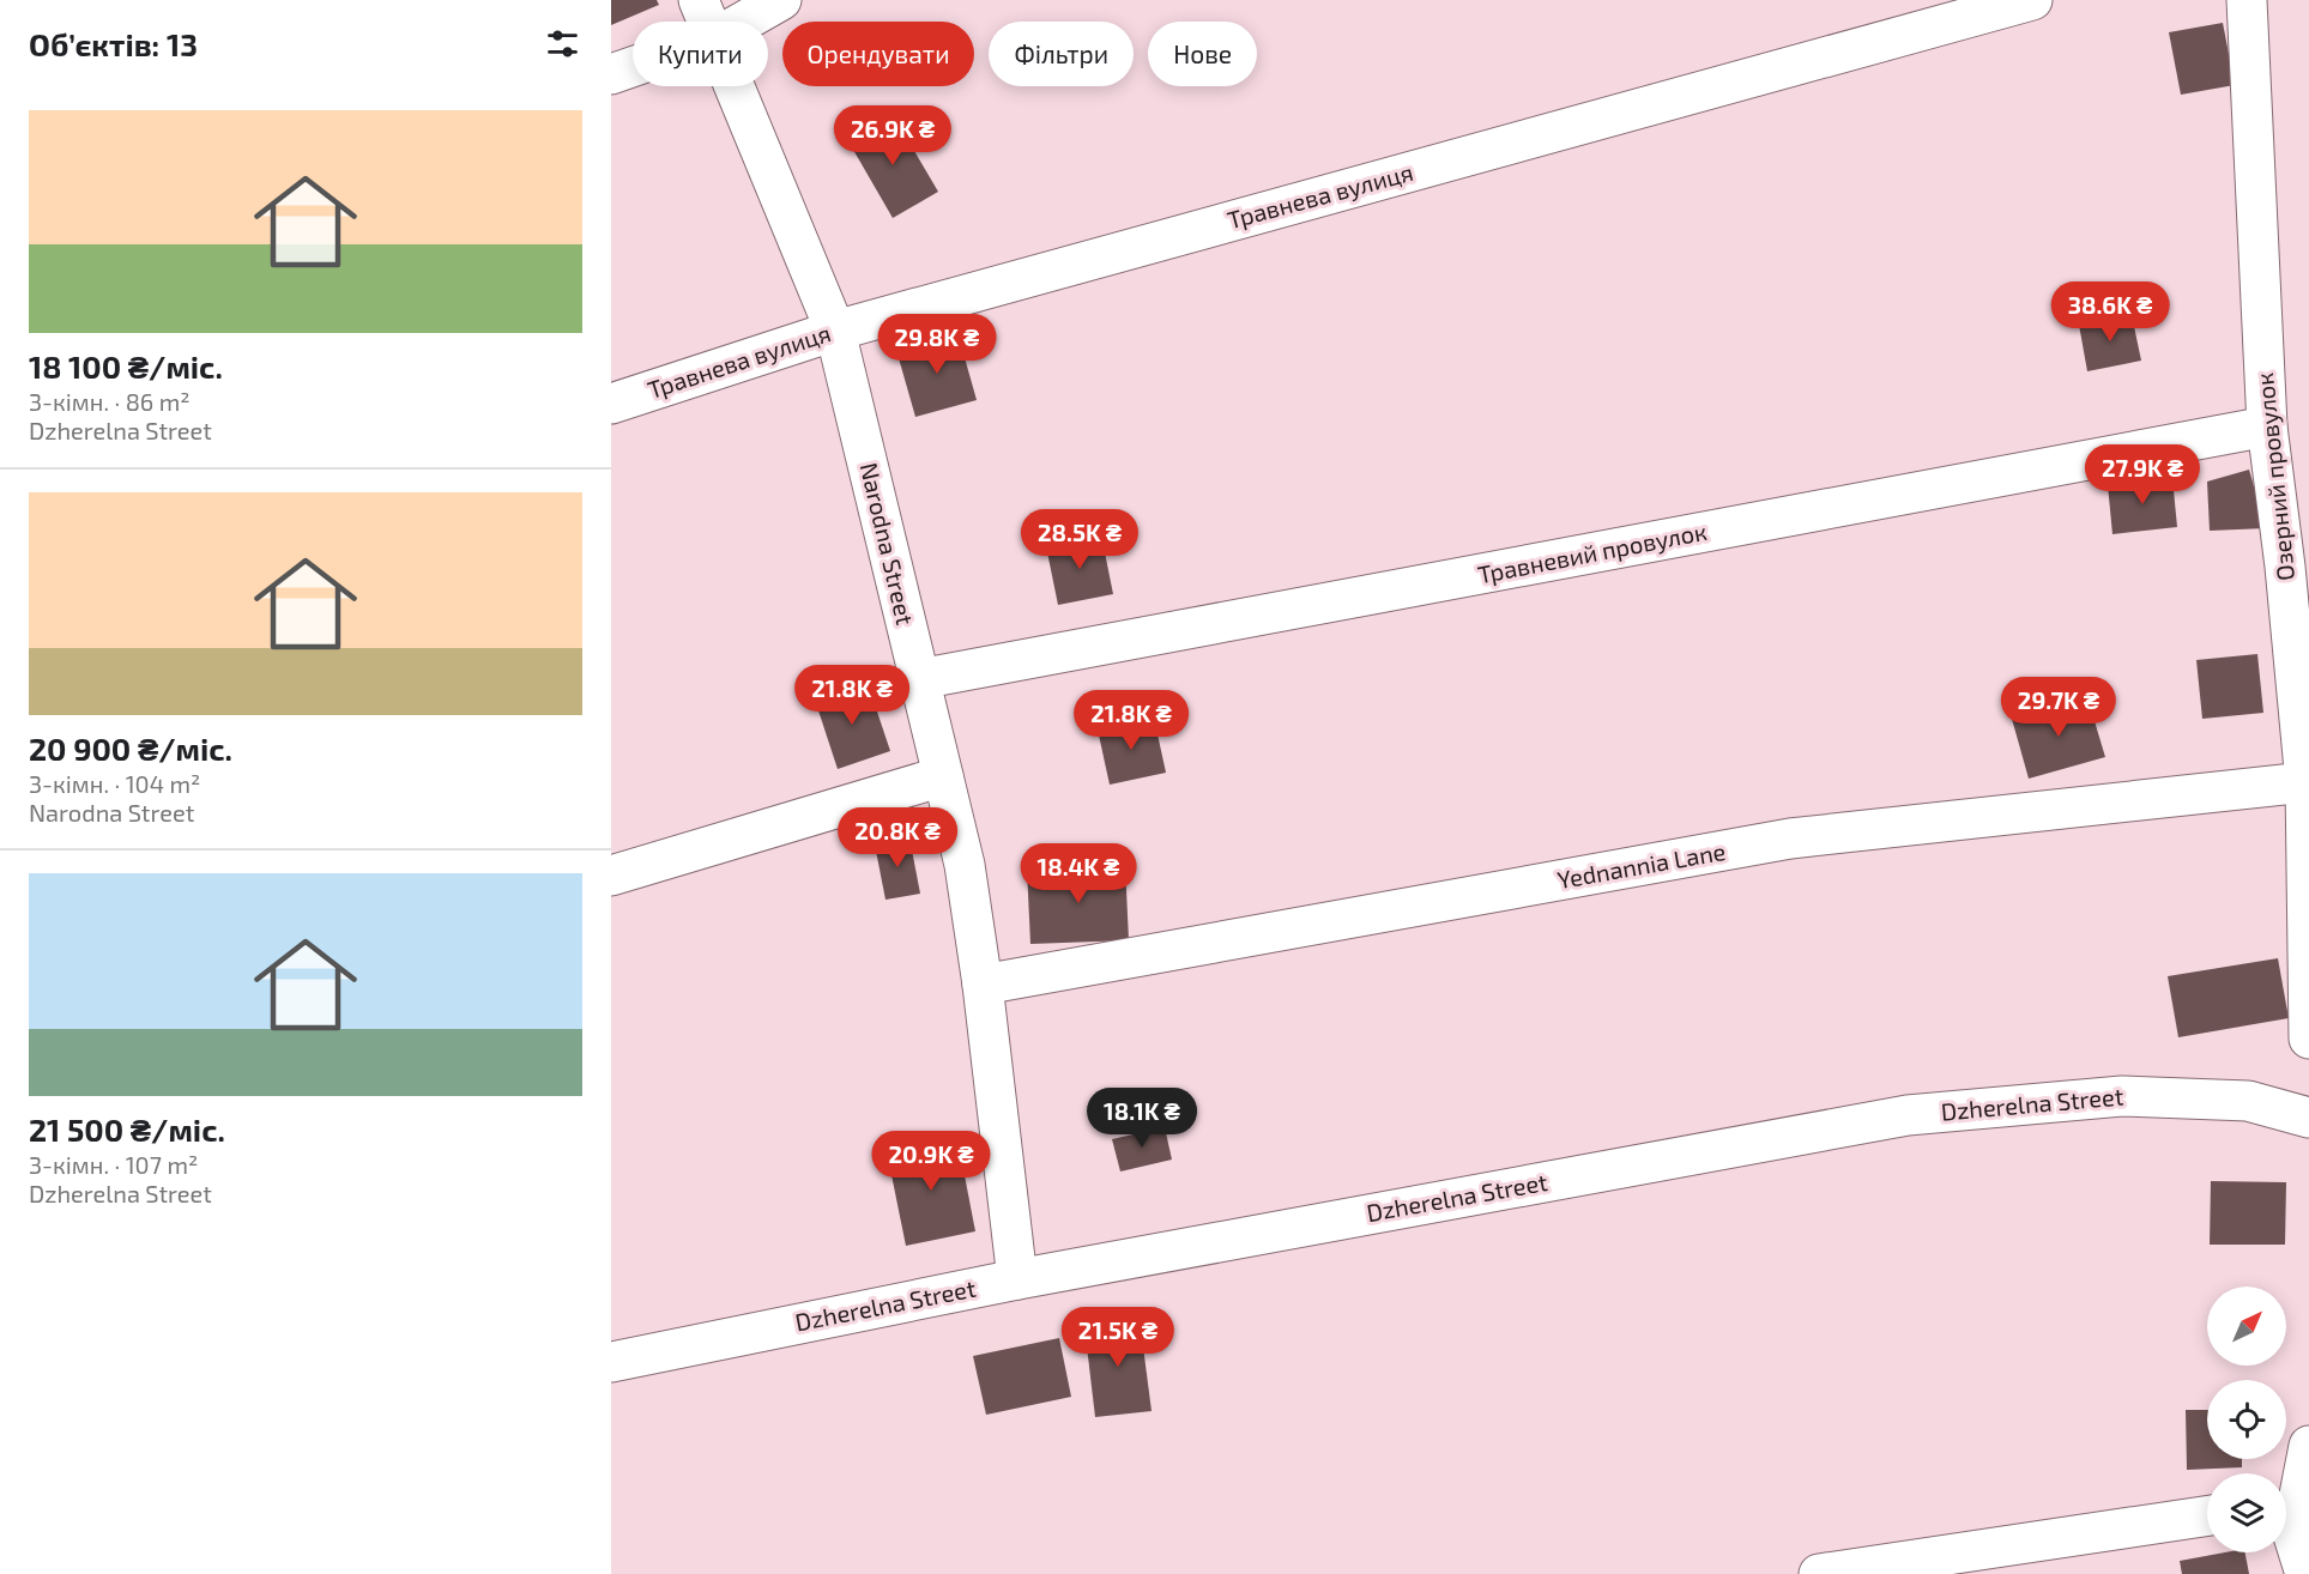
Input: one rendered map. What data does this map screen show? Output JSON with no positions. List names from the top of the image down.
{
  "streets": {
    "street": [
      "Травнева вулиця",
      "Озерний провулок",
      "Narodna Street",
      "Травневий провулок",
      "Yednannia Lane",
      "Dzherelna Street"
    ]
  },
  "crossings": [
    ["Травнева вулиця", "Narodna Street"],
    ["Озерний провулок", "Травневий провулок"],
    ["Озерний провулок", "Yednannia Lane"],
    ["Narodna Street", "Травневий провулок"],
    ["Narodna Street", "Yednannia Lane"],
    ["Narodna Street", "Dzherelna Street"]
  ],
  "north": "top right",
  "page": {
    "heading": "Об’єктів: 13",
    "chip": [
      "Купити",
      "Орендувати",
      "Фільтри",
      "Нове"
    ],
    "list": [
      {
        "name": "18 100 ₴/міс.",
        "note": "3-кімн. · 86 m² · Dzherelna Street"
      },
      {
        "name": "20 900 ₴/міс.",
        "note": "3-кімн. · 104 m² · Narodna Street"
      },
      {
        "name": "21 500 ₴/міс.",
        "note": "3-кімн. · 107 m² · Dzherelna Street"
      }
    ],
    "price": [
      "26.9K ₴",
      "38.6K ₴",
      "29.8K ₴",
      "27.9K ₴",
      "28.5K ₴",
      "21.8K ₴",
      "29.7K ₴",
      "21.8K ₴",
      "20.8K ₴",
      "18.4K ₴",
      "18.1K ₴",
      "20.9K ₴",
      "21.5K ₴"
    ]
  }
}
